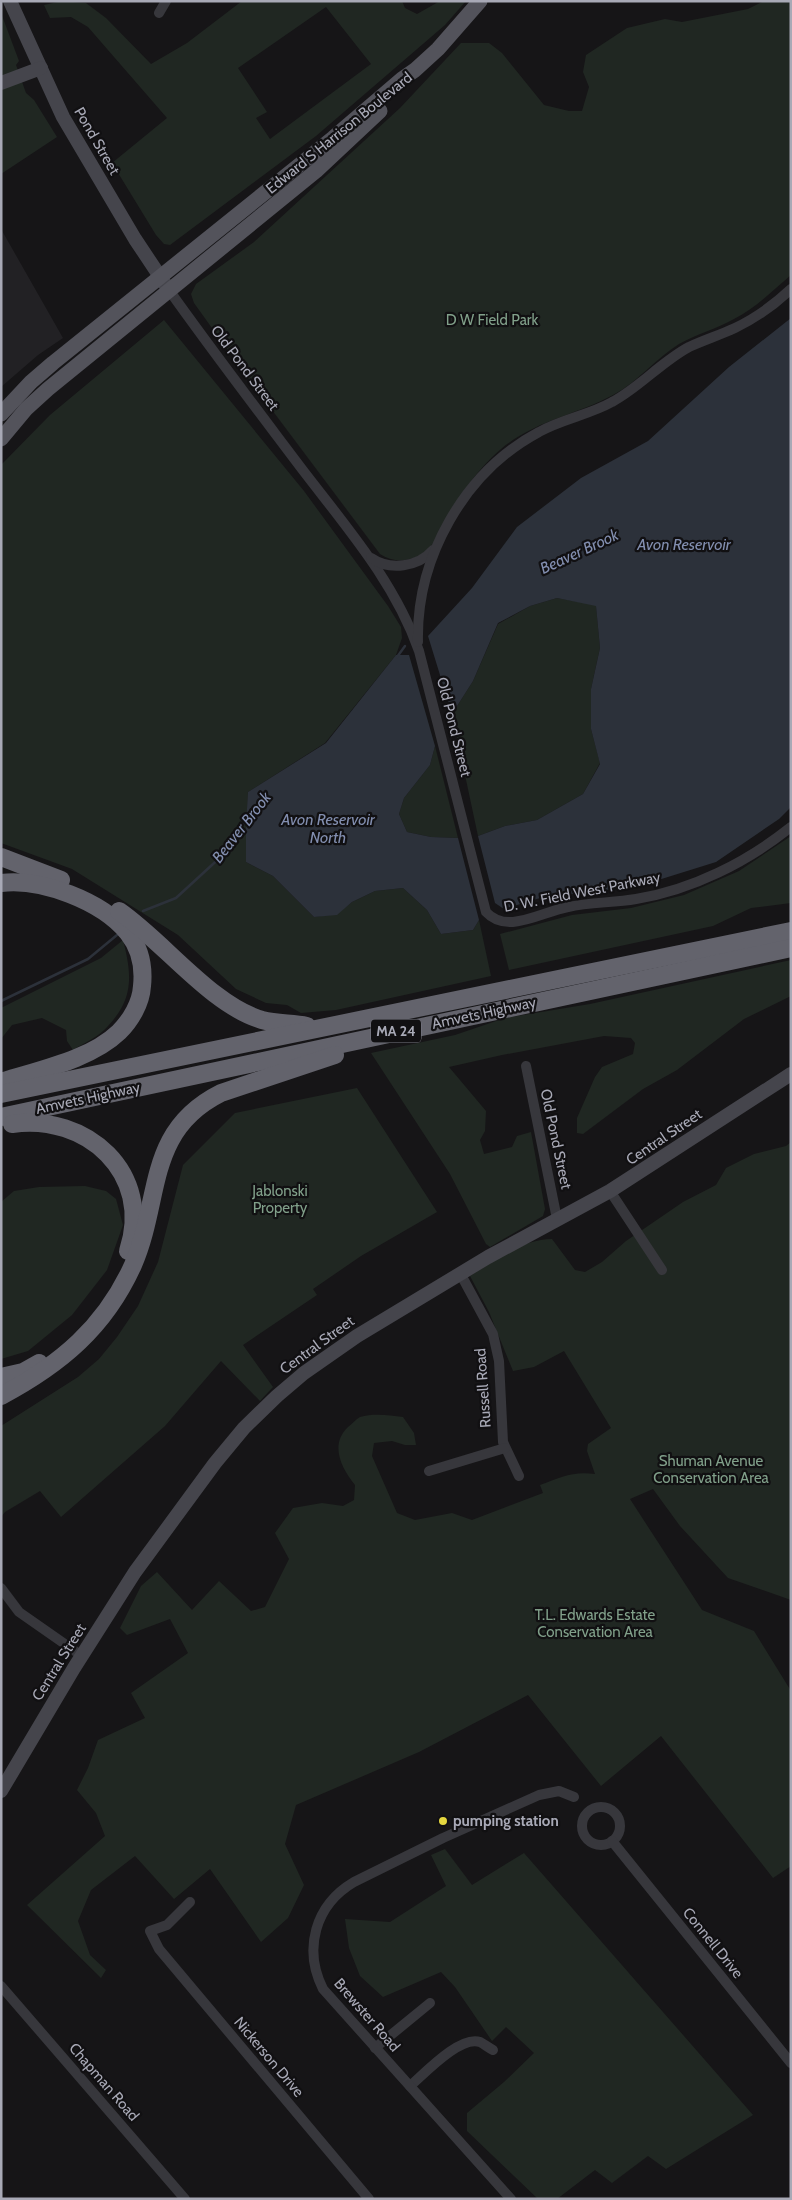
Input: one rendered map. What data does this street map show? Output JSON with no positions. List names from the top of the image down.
{
  "streets": {
    "highway": ["Amvets Highway", "MA 24"],
    "main road": ["Edward S Harrison Boulevard"],
    "street": [
      "Pond Street",
      "Old Pond Street",
      "D. W. Field West Parkway",
      "Central Street",
      "Russell Road",
      "Connell Drive",
      "Brewster Road",
      "Nickerson Drive",
      "Chapman Road"
    ]
  },
  "crossings": [
    ["Edward S Harrison Boulevard", "Pond Street"],
    ["Edward S Harrison Boulevard", "Old Pond Street"],
    ["Pond Street", "Old Pond Street"],
    ["Old Pond Street", "D. W. Field West Parkway"],
    ["Old Pond Street", "Central Street"],
    ["Central Street", "Russell Road"]
  ],
  "water": ["Avon Reservoir", "Beaver Brook", "Avon Reservoir North"],
  "parks": [
    "D W Field Park",
    "Jablonski Property",
    "Shuman Avenue Conservation Area",
    "T.L. Edwards Estate Conservation Area"
  ],
  "places": ["pumping station"]
}
